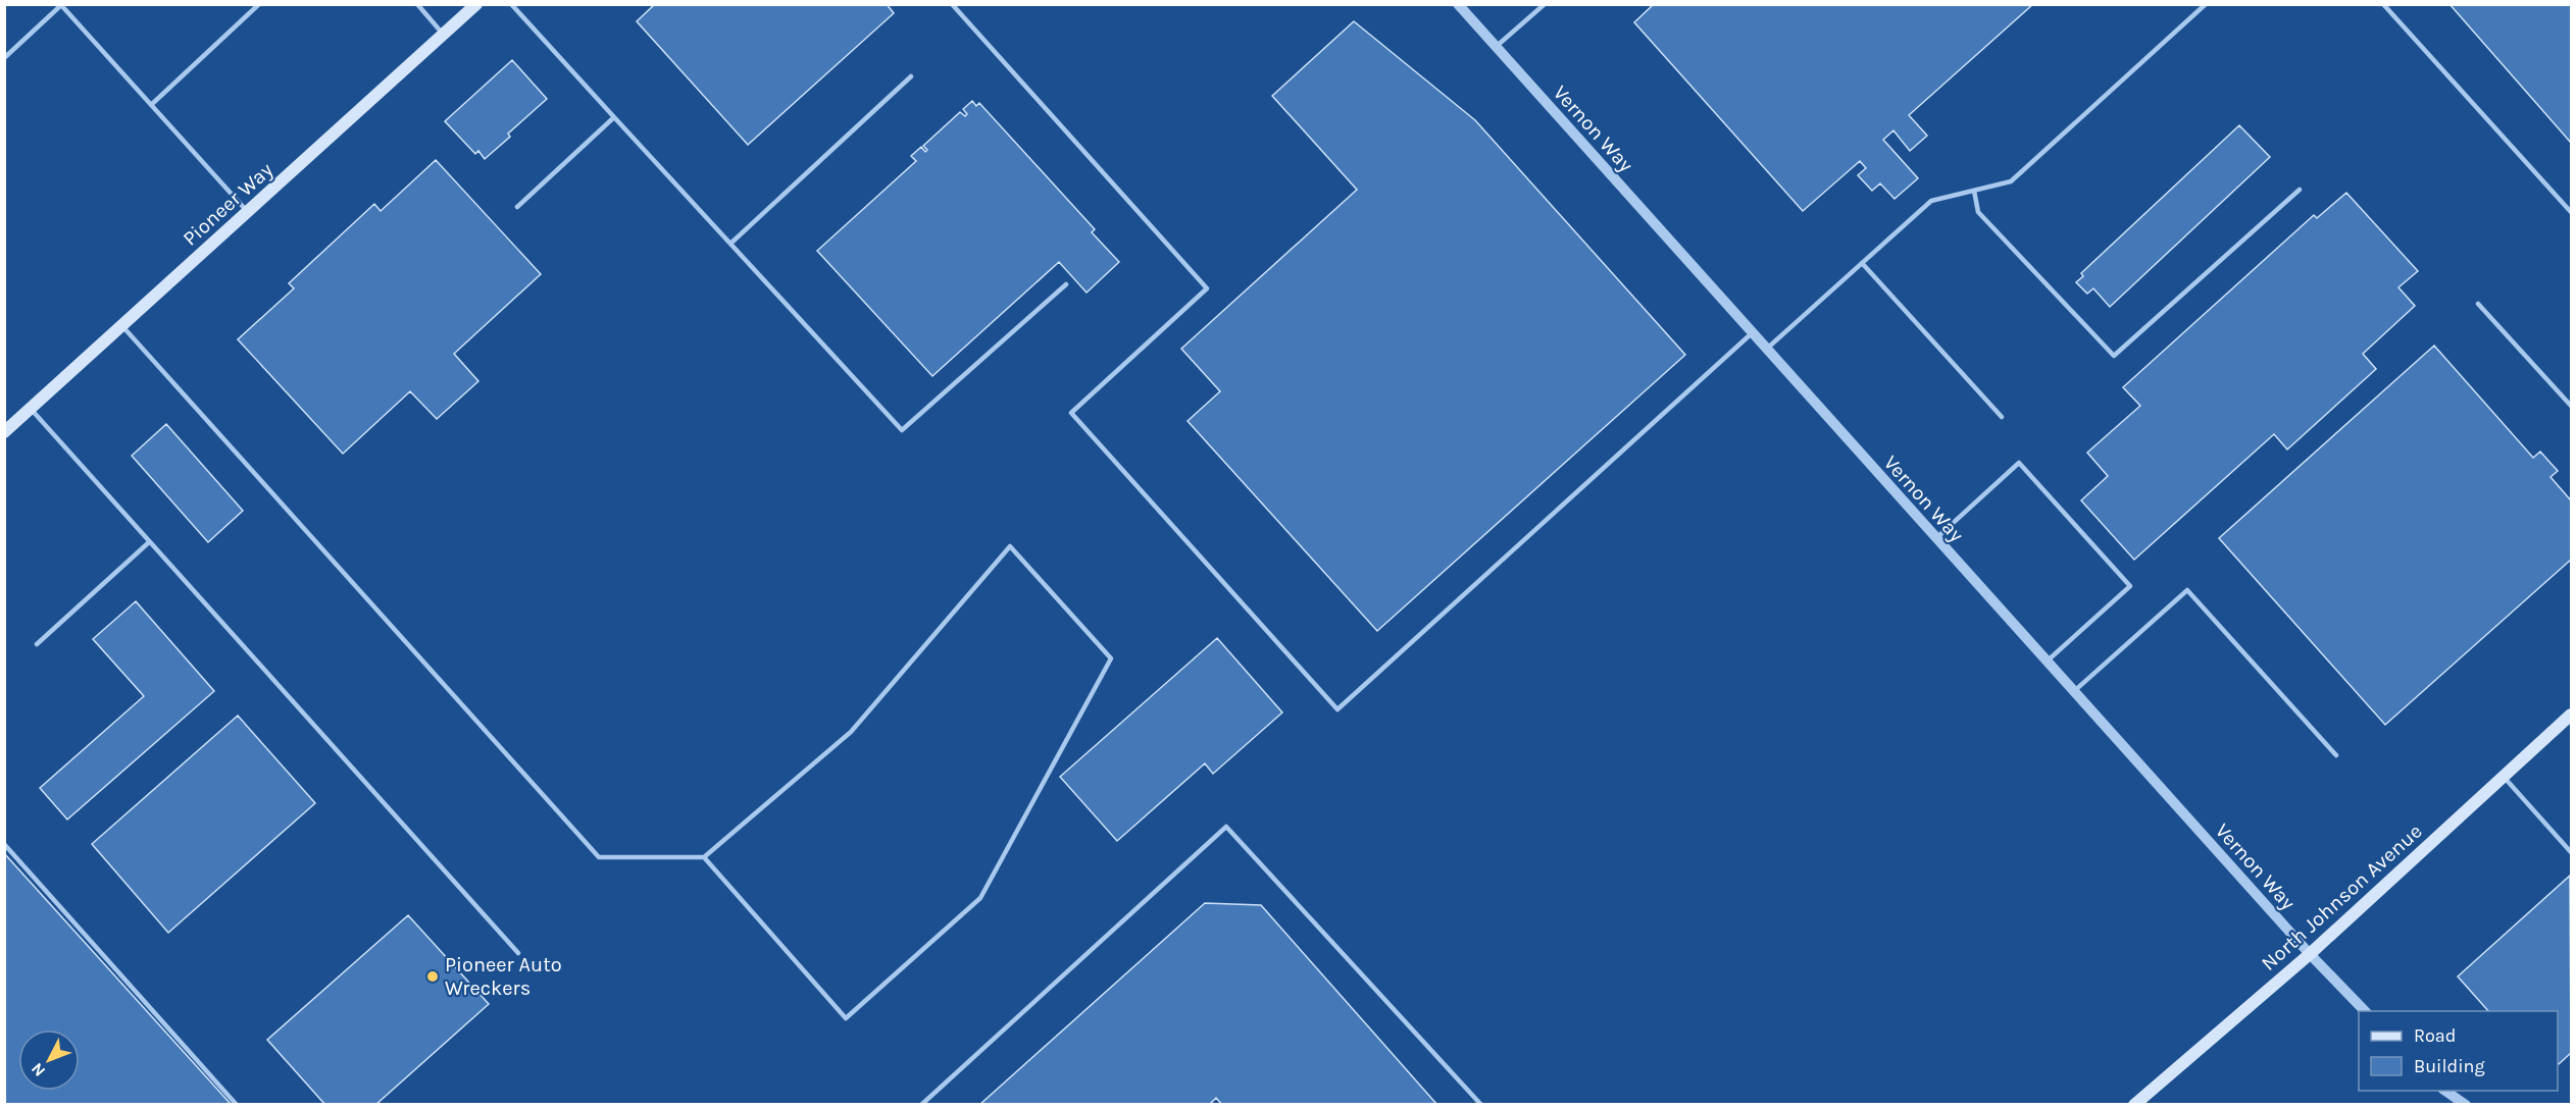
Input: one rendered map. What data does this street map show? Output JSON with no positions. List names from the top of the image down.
{
  "streets": {
    "main road": ["Pioneer Way", "North Johnson Avenue"],
    "street": ["Vernon Way"]
  },
  "crossings": [
    ["Vernon Way", "North Johnson Avenue"]
  ],
  "places": ["Pioneer Auto Wreckers"],
  "legend": ["Road", "Building"],
  "north": "bottom left"
}
